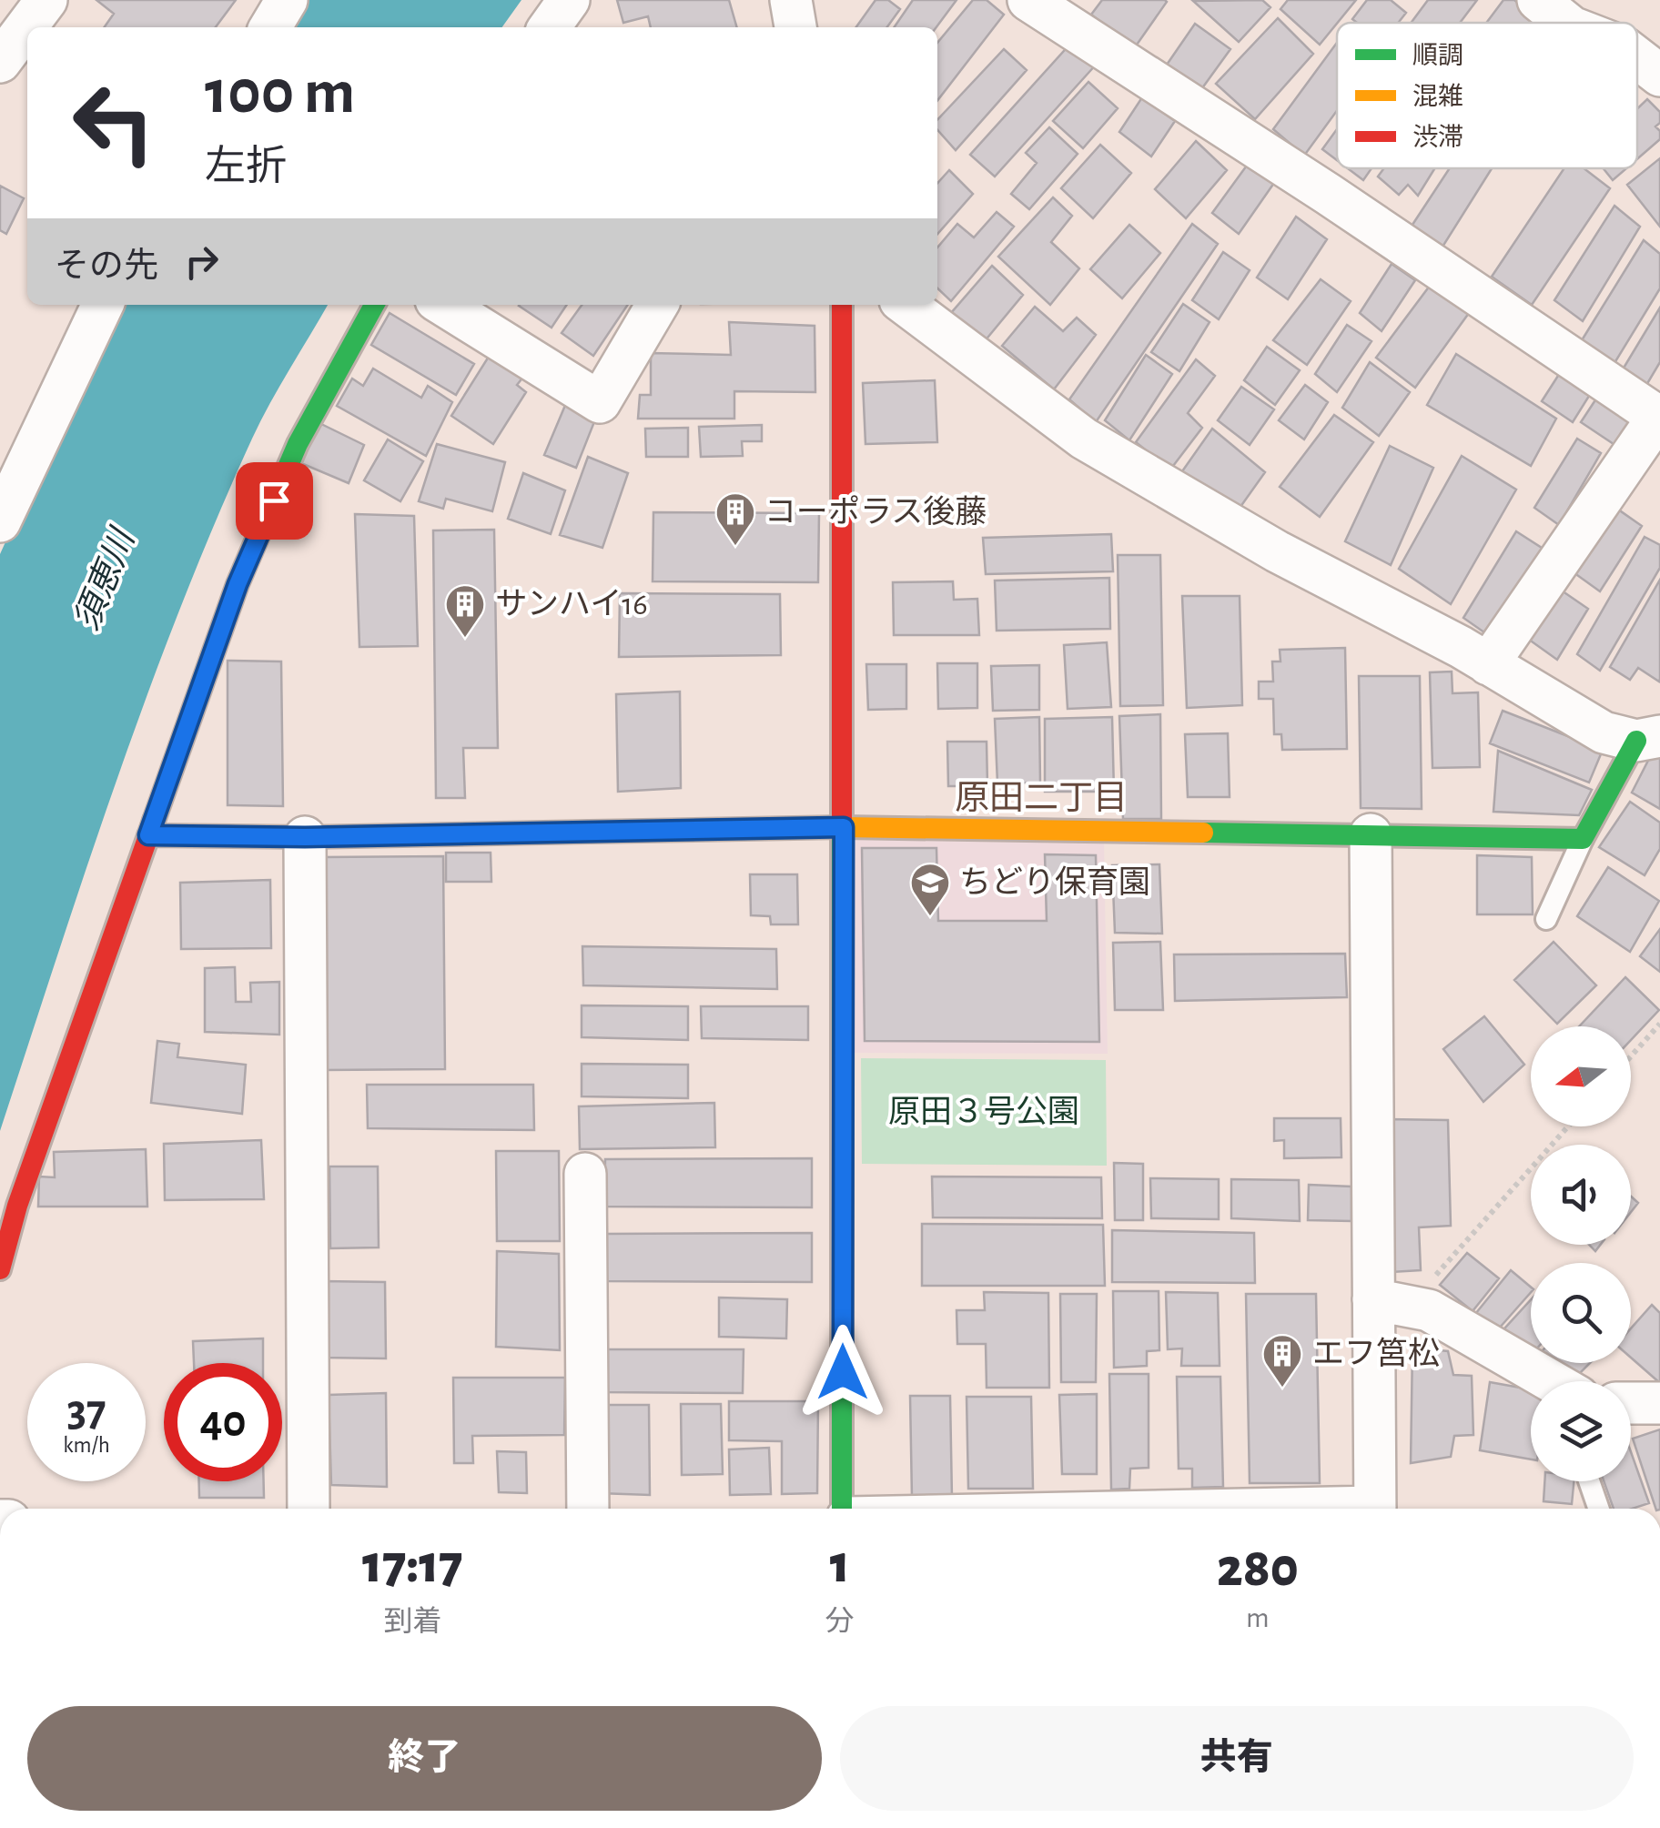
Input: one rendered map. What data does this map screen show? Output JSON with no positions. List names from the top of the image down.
{
  "districts": ["原田二丁目"],
  "water": ["須恵川"],
  "parks": ["原田３号公園"],
  "places": {
    "building": ["コーポラス後藤", "サンハイ16", "エフ筥松"],
    "school or university": ["ちどり保育園"]
  },
  "legend": ["順調", "混雑", "渋滞"],
  "north": "left",
  "page": {
    "turn": ["100 m", "左折"],
    "then": "その先",
    "speed": "37 km/h",
    "limit": "40",
    "eta": [
      "17:17",
      "到着",
      "1",
      "分",
      "280",
      "m"
    ],
    "buttons": ["終了", "共有"]
  }
}
